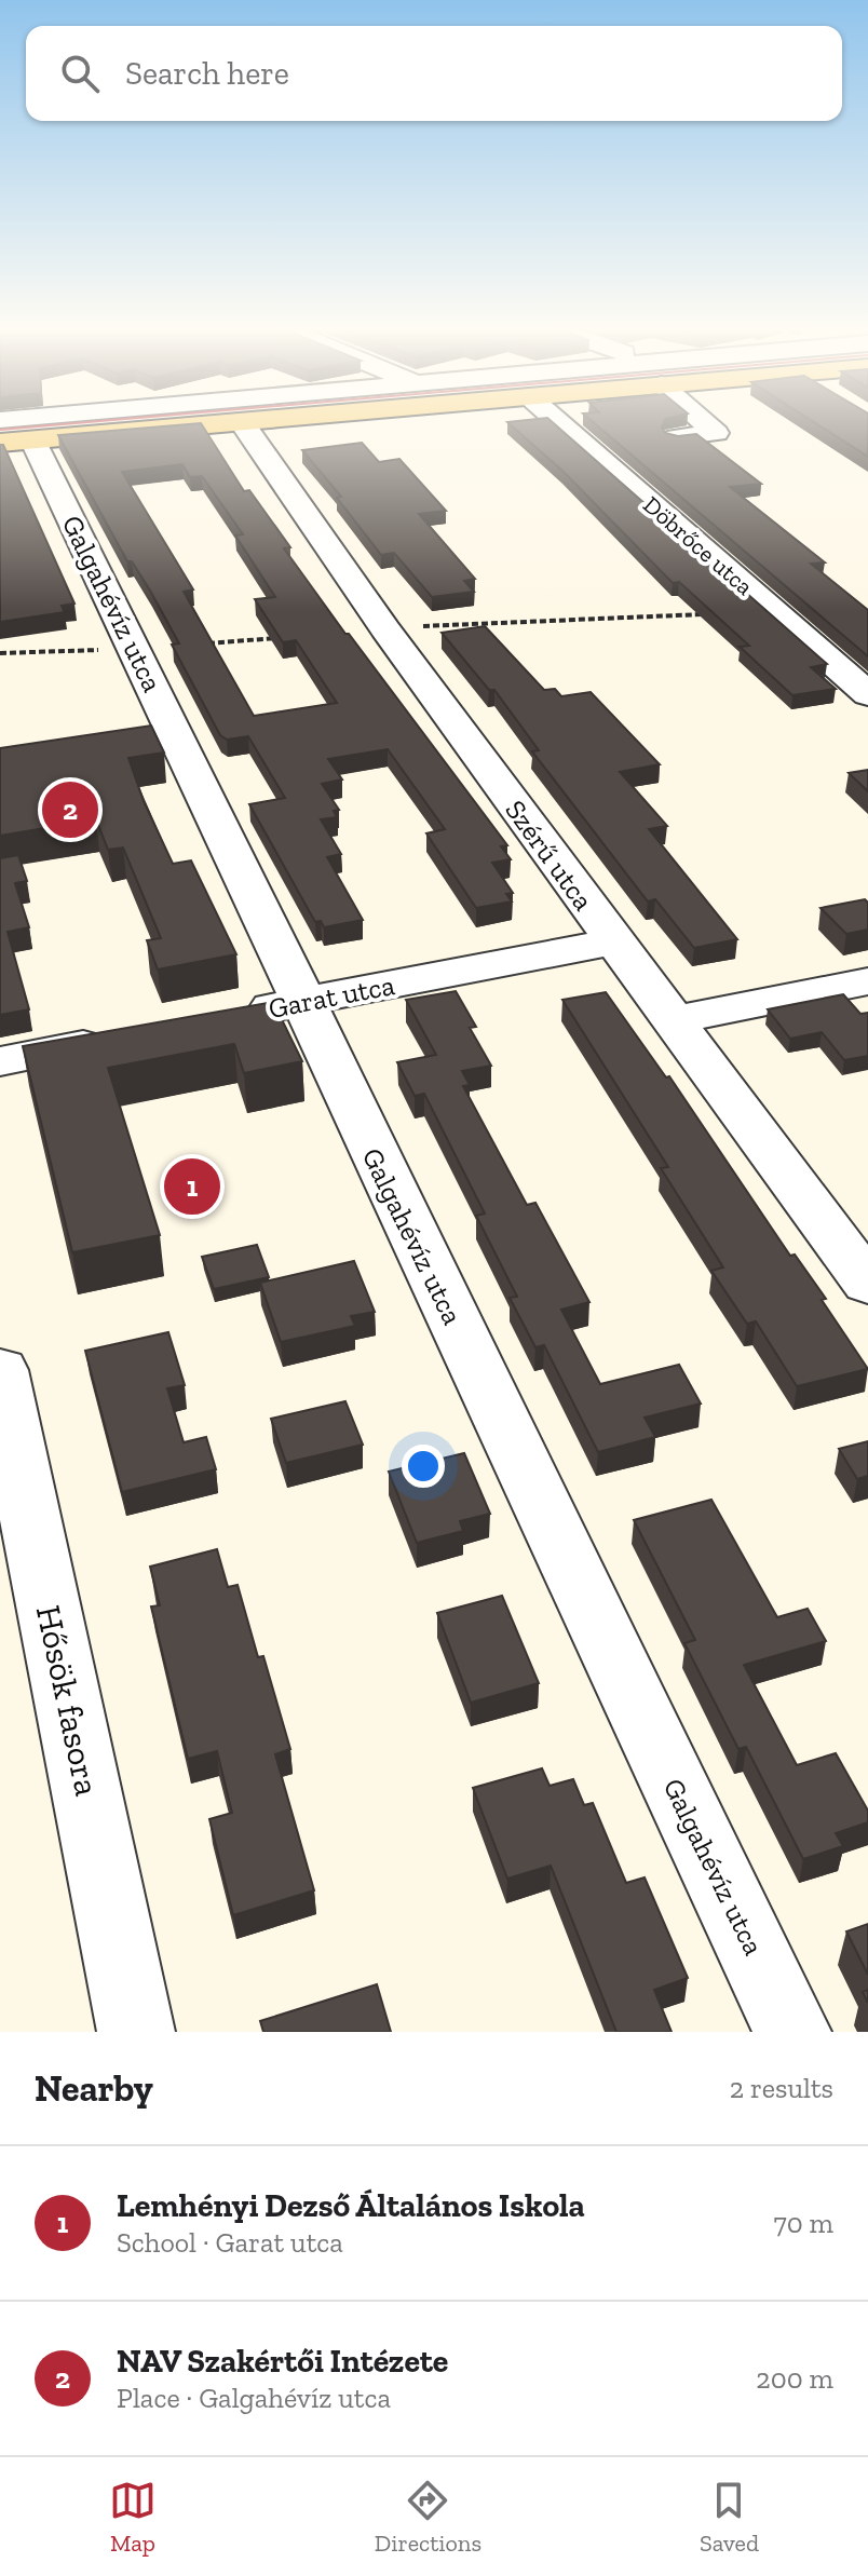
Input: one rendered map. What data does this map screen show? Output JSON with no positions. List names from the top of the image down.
{
  "streets": {
    "street": [
      "Döbrőce utca",
      "Galgahévíz utca",
      "Szérű utca",
      "Garat utca",
      "Hősök fasora"
    ]
  },
  "crossings": [
    ["Galgahévíz utca", "Garat utca"],
    ["Szérű utca", "Garat utca"]
  ],
  "page": {
    "search": "Search here",
    "pins": ["2", "1"],
    "heading": ["Nearby", "2 results"],
    "list": [
      {
        "mark": "1",
        "name": "Lemhényi Dezső Általános Iskola",
        "note": "School · Garat utca",
        "value": "70 m"
      },
      {
        "mark": "2",
        "name": "NAV Szakértői Intézete",
        "note": "Place · Galgahévíz utca",
        "value": "200 m"
      }
    ],
    "nav": ["Map", "Directions", "Saved"]
  }
}
